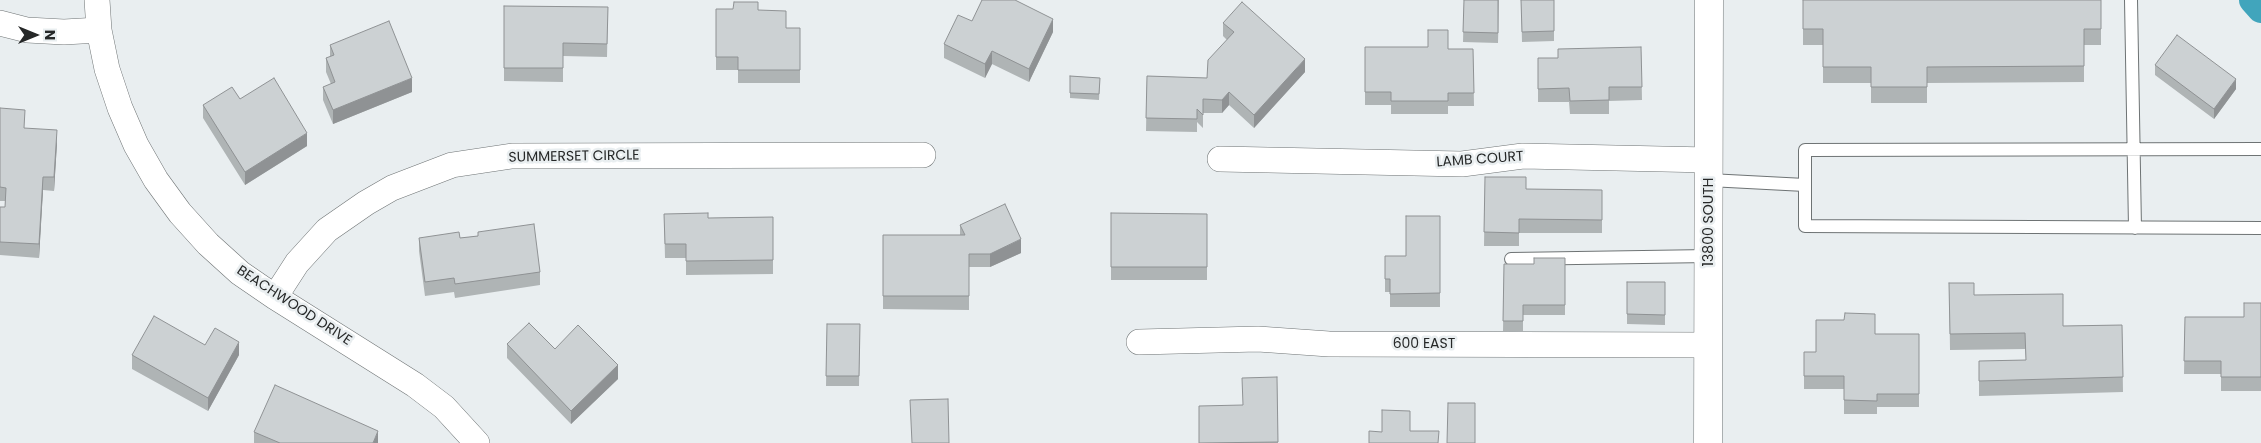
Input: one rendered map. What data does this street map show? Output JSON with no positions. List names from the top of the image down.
{
  "streets": {
    "main road": ["13800 SOUTH"],
    "street": [
      "SUMMERSET CIRCLE",
      "LAMB COURT",
      "BEACHWOOD DRIVE",
      "600 EAST"
    ]
  },
  "crossings": [
    ["SUMMERSET CIRCLE", "BEACHWOOD DRIVE"],
    ["LAMB COURT", "13800 SOUTH"],
    ["13800 SOUTH", "600 EAST"]
  ],
  "north": "right"
}
